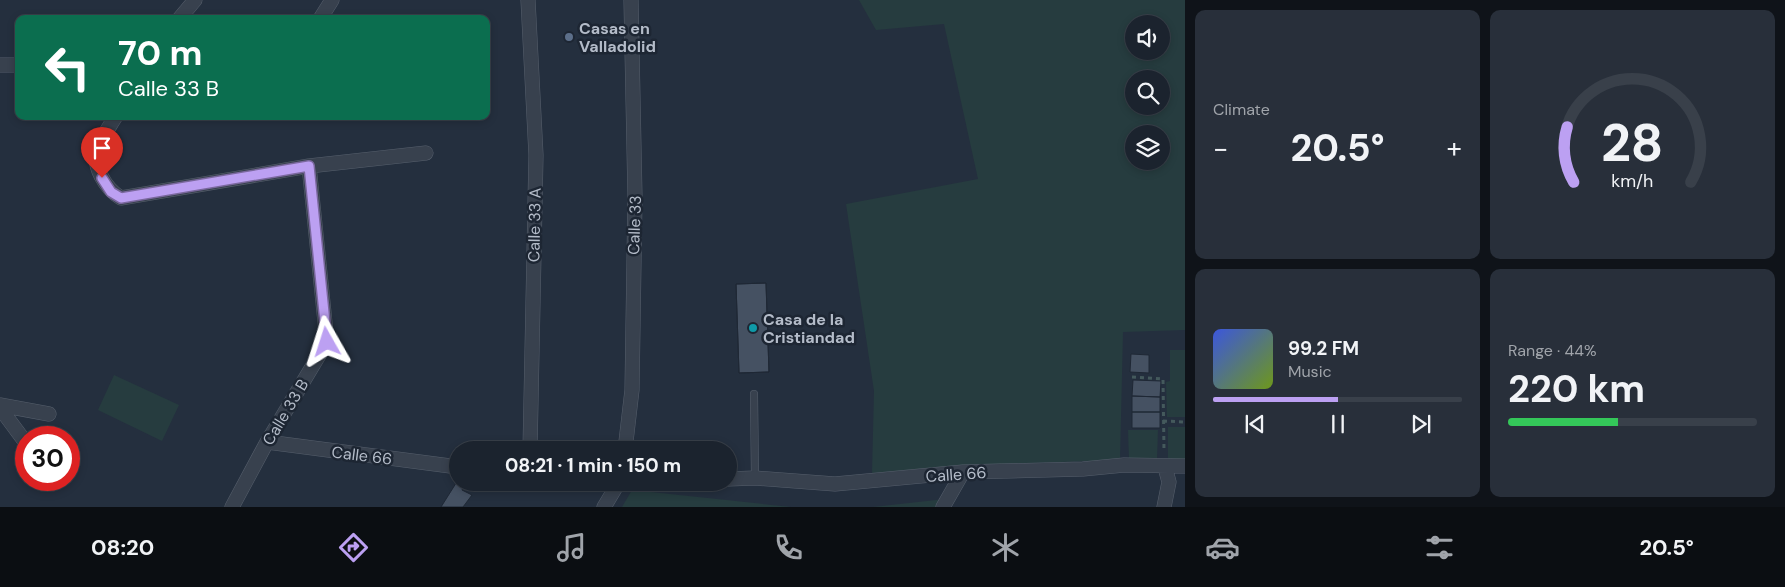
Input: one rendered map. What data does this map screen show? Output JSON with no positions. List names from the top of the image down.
{
  "streets": {
    "street": [
      "Calle 33 A",
      "Calle 33",
      "Calle 33 B",
      "Calle 66"
    ]
  },
  "crossings": [
    ["Calle 33 B", "Calle 66"]
  ],
  "places": ["Casas en Valladolid", "Casa de la Cristiandad"],
  "page": {
    "tile": [
      "Climate",
      ["Range · 44%", "220 km"]
    ],
    "turn": ["70 m", "Calle 33 B"],
    "heat": ["−", "20.5°", "+"],
    "song": ["99.2 FM", "Music"],
    "limit": "30",
    "trip": "08:21 · 1 min · 150 m",
    "tabs": ["08:20", "20.5°"],
    "gauge": ["28", "km/h"]
  }
}
